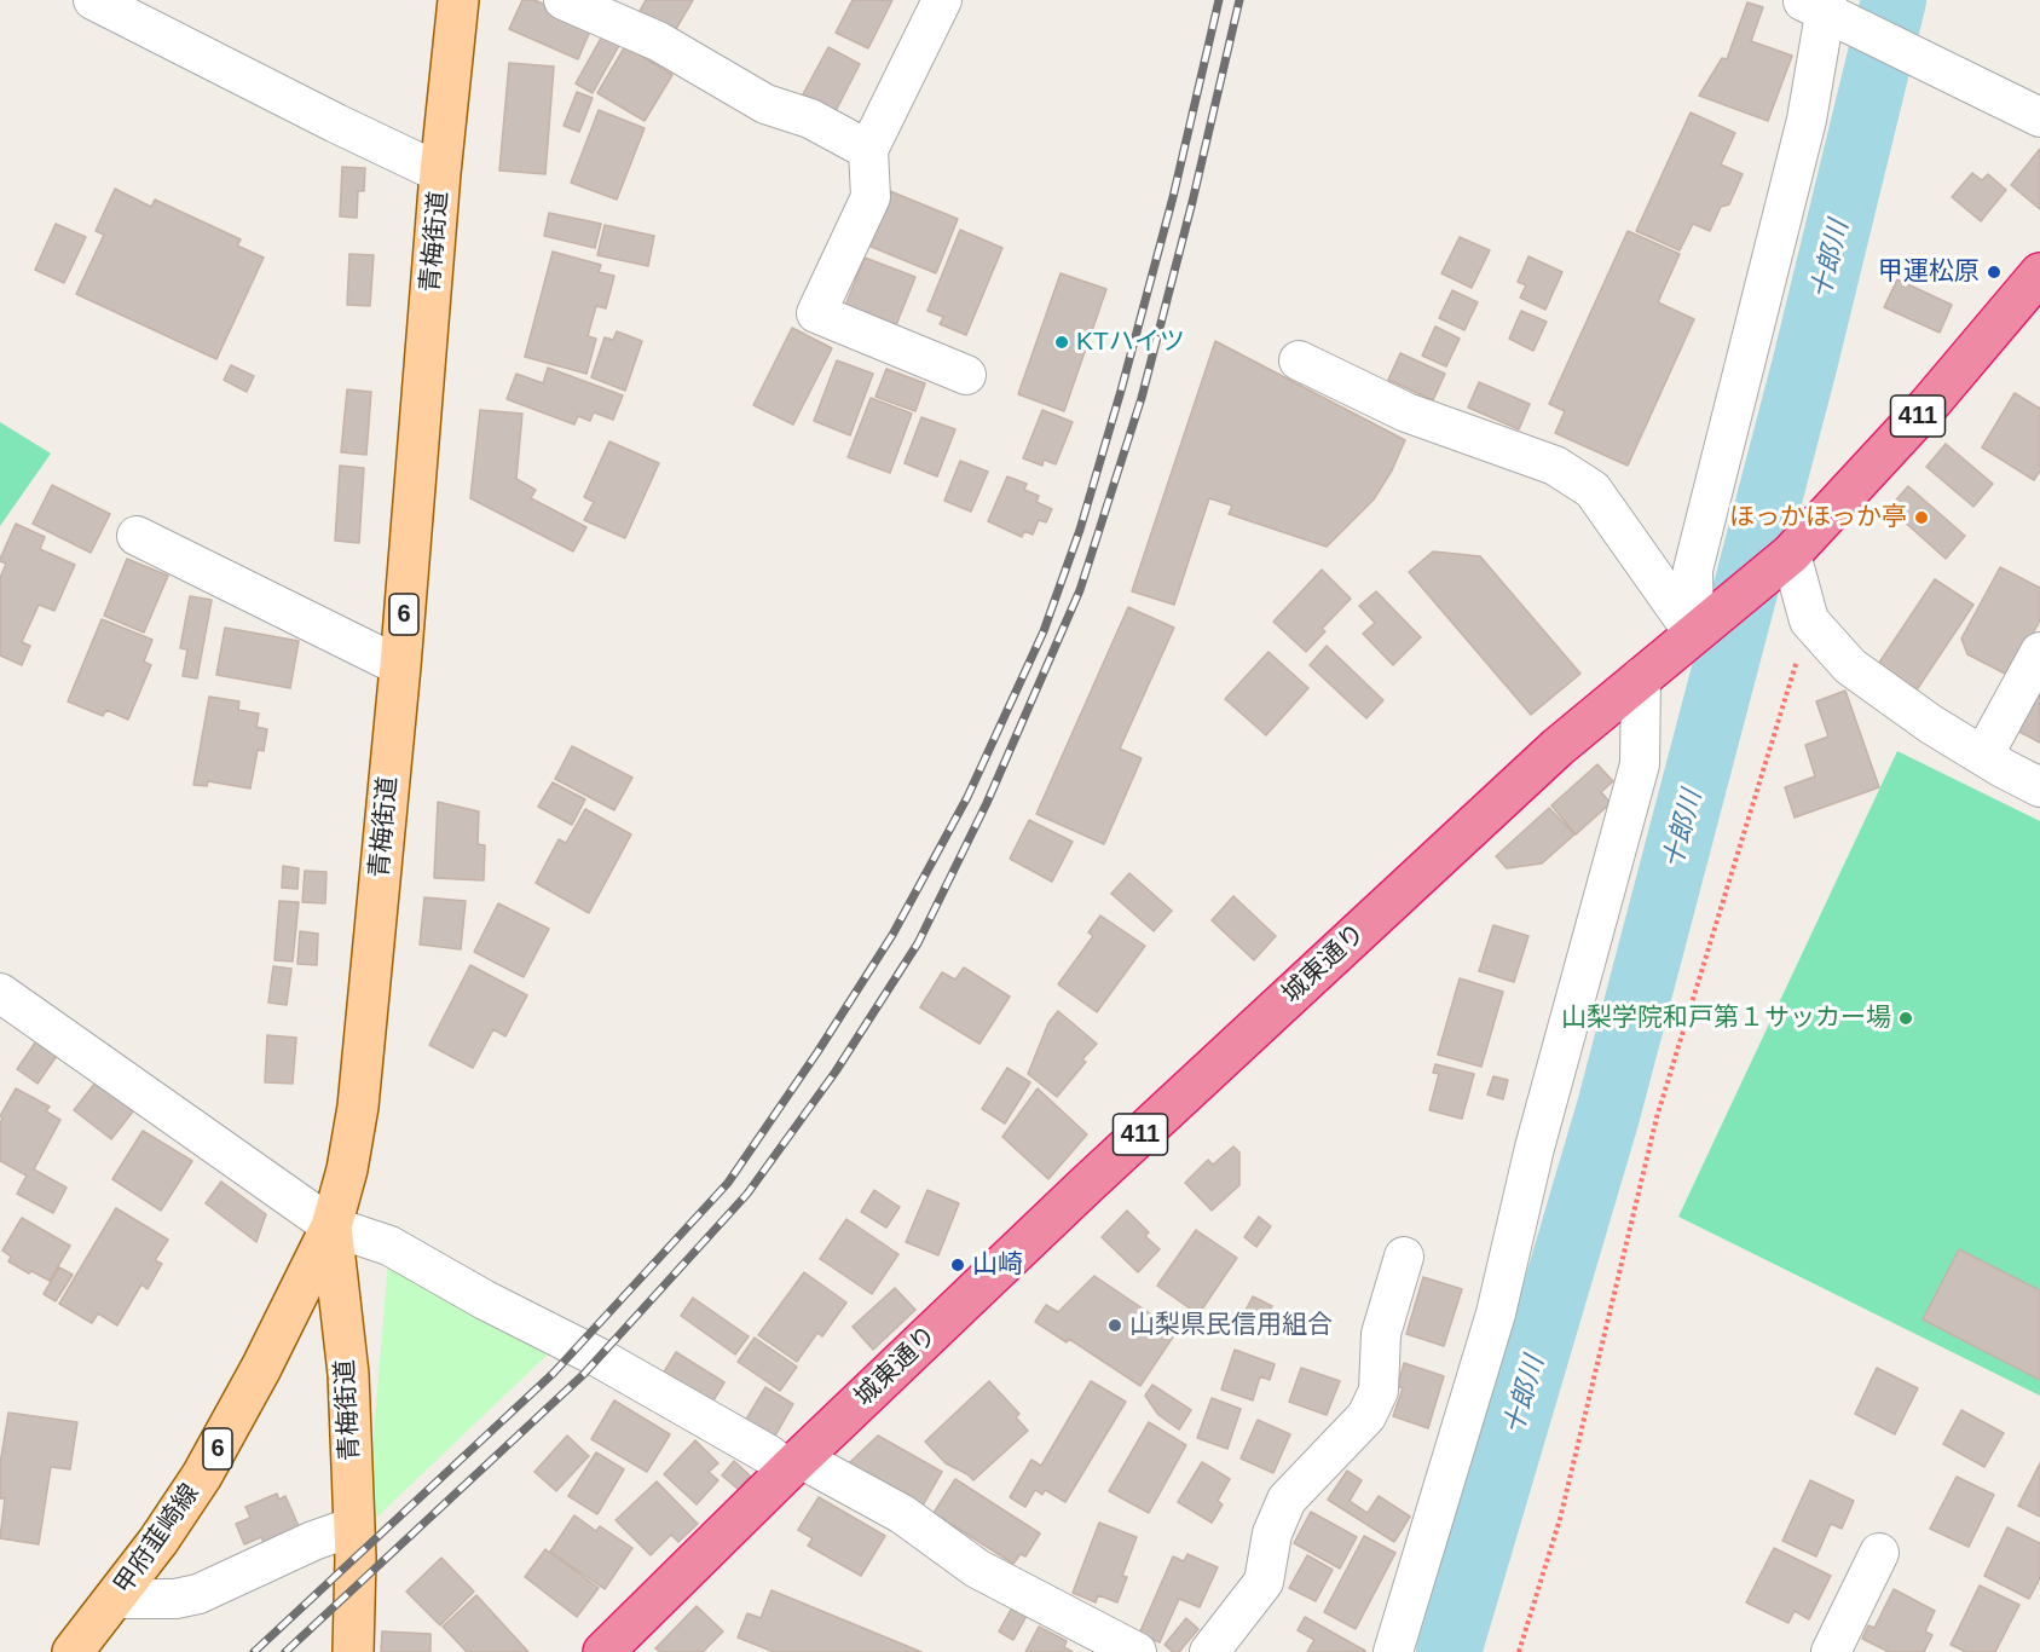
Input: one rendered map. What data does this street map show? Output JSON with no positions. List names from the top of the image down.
{
  "streets": {
    "highway": ["411", "城東通り"],
    "main road": ["青梅街道", "6", "甲府韮崎線"]
  },
  "crossings": [
    ["青梅街道", "甲府韮崎線"]
  ],
  "water": ["十郎川"],
  "places": [
    "甲運松原",
    "KTハイツ",
    "ほっかほっか亭",
    "山梨学院和戸第１サッカー場",
    "山崎",
    "山梨県民信用組合"
  ]
}
